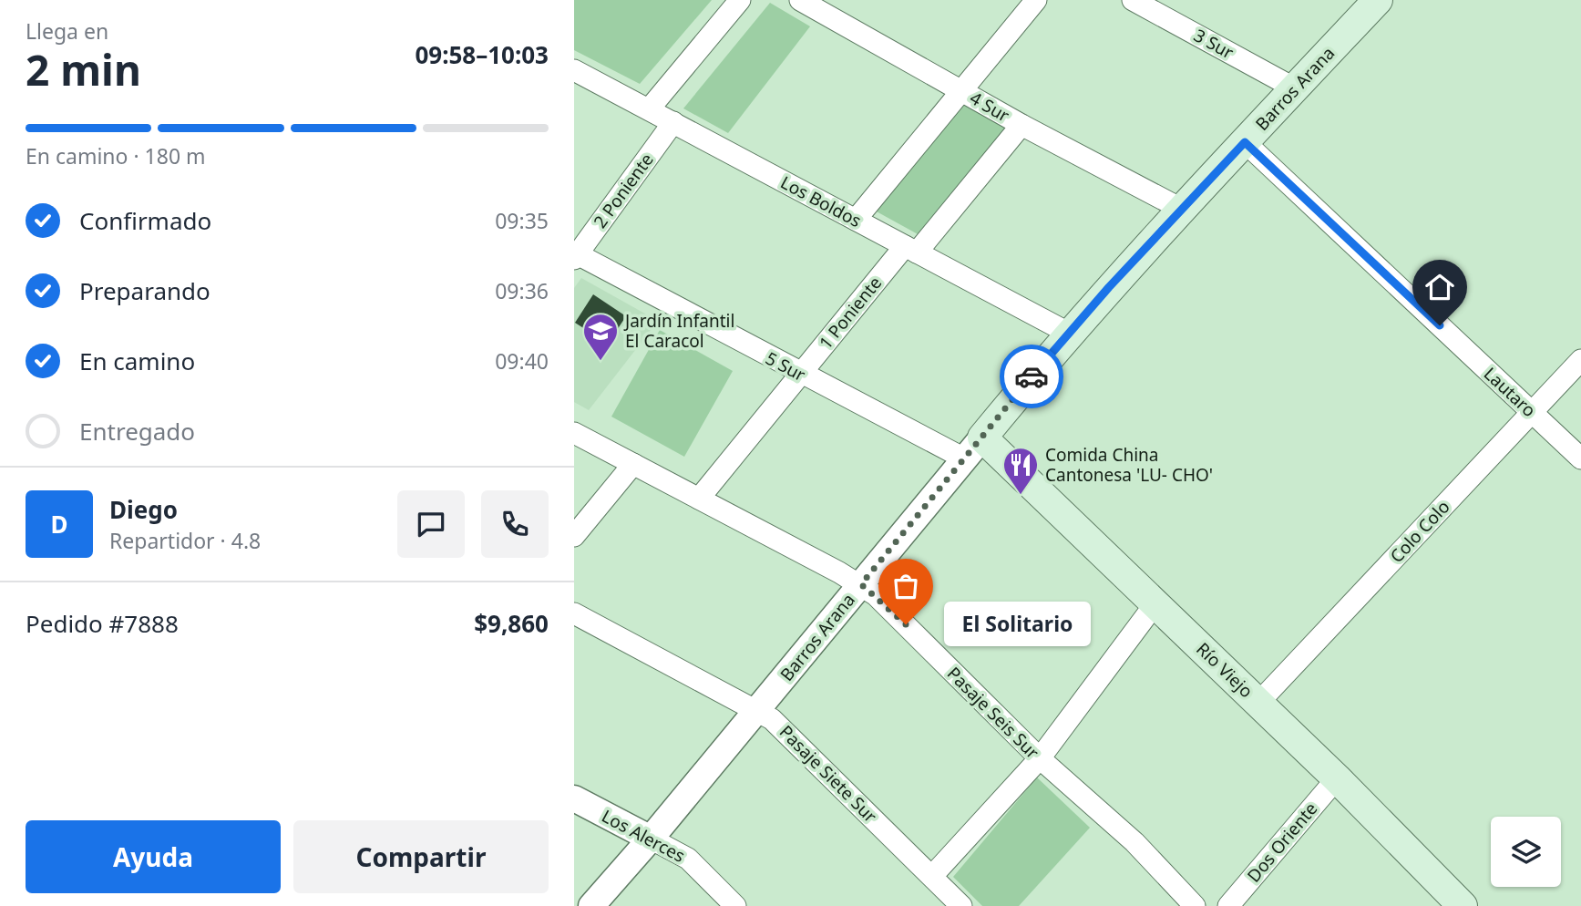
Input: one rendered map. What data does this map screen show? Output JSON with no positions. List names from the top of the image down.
{
  "streets": {
    "main road": ["Barros Arana", "Río Viejo"],
    "street": [
      "3 Sur",
      "4 Sur",
      "2 Poniente",
      "Los Boldos",
      "1 Poniente",
      "5 Sur",
      "Lautaro",
      "Colo Colo",
      "Pasaje Seis Sur",
      "Pasaje Siete Sur",
      "Los Alerces",
      "Dos Oriente"
    ]
  },
  "crossings": [
    ["3 Sur", "Barros Arana"],
    ["Barros Arana", "4 Sur"],
    ["Barros Arana", "Los Boldos"],
    ["Barros Arana", "5 Sur"],
    ["Barros Arana", "Lautaro"],
    ["Barros Arana", "Río Viejo"],
    ["Barros Arana", "Pasaje Seis Sur"],
    ["Barros Arana", "Pasaje Siete Sur"],
    ["Barros Arana", "Los Alerces"],
    ["4 Sur", "1 Poniente"],
    ["2 Poniente", "Los Boldos"],
    ["2 Poniente", "5 Sur"],
    ["Los Boldos", "1 Poniente"],
    ["1 Poniente", "5 Sur"],
    ["1 Poniente", "Pasaje Seis Sur"],
    ["5 Sur", "Río Viejo"],
    ["Lautaro", "Colo Colo"],
    ["Colo Colo", "Río Viejo"],
    ["Río Viejo", "Dos Oriente"]
  ],
  "places": {
    "school or university": ["Jardín Infantil El Caracol"],
    "restaurant": ["Comida China Cantonesa 'LU- CHO'"],
    "other": ["El Solitario"]
  },
  "page": {
    "heading": ["2 min", "Llega en", "09:58–10:03"],
    "panel": [
      "Diego",
      "Repartidor · 4.8",
      "Pedido #7888",
      "$9,860"
    ],
    "bar": "En camino · 180 m",
    "list": [
      ["Confirmado", "09:35"],
      ["Preparando", "09:36"],
      ["En camino", "09:40"],
      "Entregado"
    ],
    "round": "D",
    "bubble": "El Solitario",
    "buttons": ["Ayuda", "Compartir"]
  }
}
